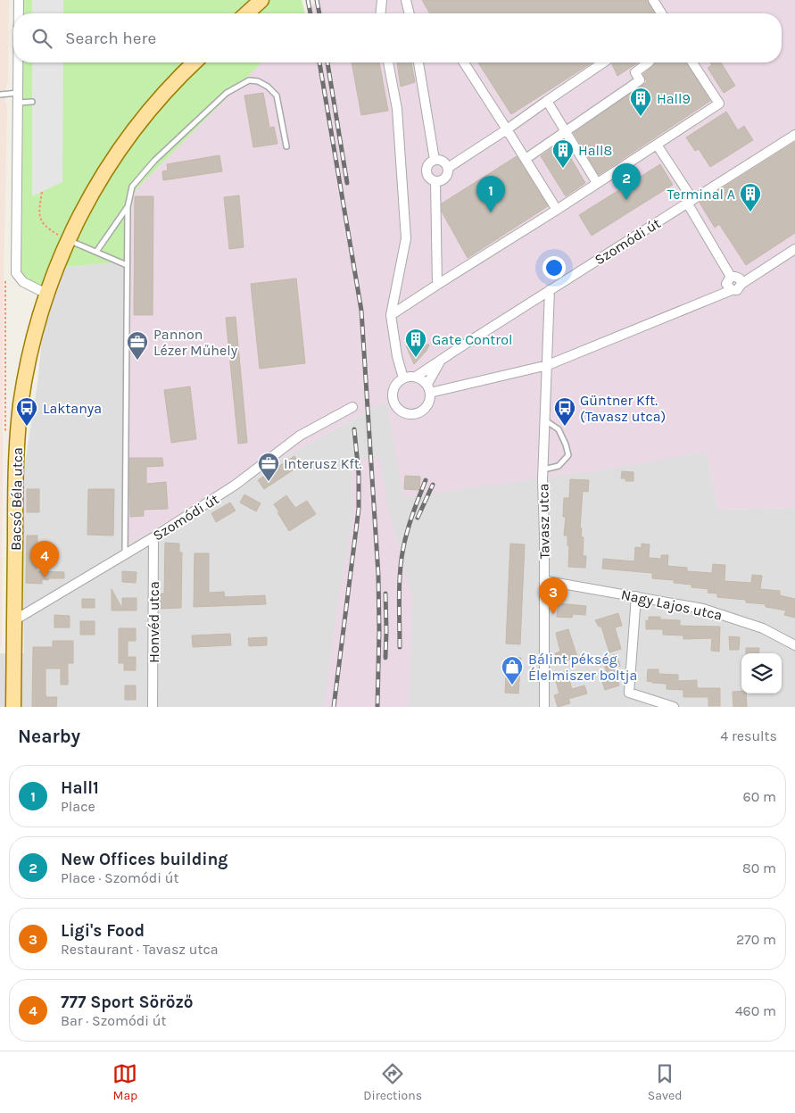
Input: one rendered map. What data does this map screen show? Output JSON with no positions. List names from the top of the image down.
{
  "streets": {
    "main road": ["Bacsó Béla utca"],
    "street": [
      "Szomódi út",
      "Tavasz utca",
      "Nagy Lajos utca",
      "Honvéd utca"
    ]
  },
  "crossings": [
    ["Szomódi út", "Bacsó Béla utca"],
    ["Szomódi út", "Tavasz utca"],
    ["Szomódi út", "Honvéd utca"],
    ["Tavasz utca", "Nagy Lajos utca"]
  ],
  "places": {
    "building": [
      "Hall9",
      "Hall8",
      "Terminal A",
      "Gate Control"
    ],
    "office": ["Pannon Lézer Műhely", "Interusz Kft."],
    "bus stop": ["Laktanya", "Güntner Kft. (Tavasz utca)"],
    "shop": ["Bálint pékség Élelmiszer boltja"]
  },
  "page": {
    "search": "Search here",
    "pins": [
      "2",
      "1",
      "4",
      "3"
    ],
    "heading": ["Nearby", "4 results"],
    "list": [
      {
        "mark": "1",
        "name": "Hall1",
        "note": "Place",
        "value": "60 m"
      },
      {
        "mark": "2",
        "name": "New Offices building",
        "note": "Place · Szomódi út",
        "value": "80 m"
      },
      {
        "mark": "3",
        "name": "Ligi's Food",
        "note": "Restaurant · Tavasz utca",
        "value": "270 m"
      },
      {
        "mark": "4",
        "name": "777 Sport Söröző",
        "note": "Bar · Szomódi út",
        "value": "460 m"
      }
    ],
    "nav": ["Map", "Directions", "Saved"]
  }
}
